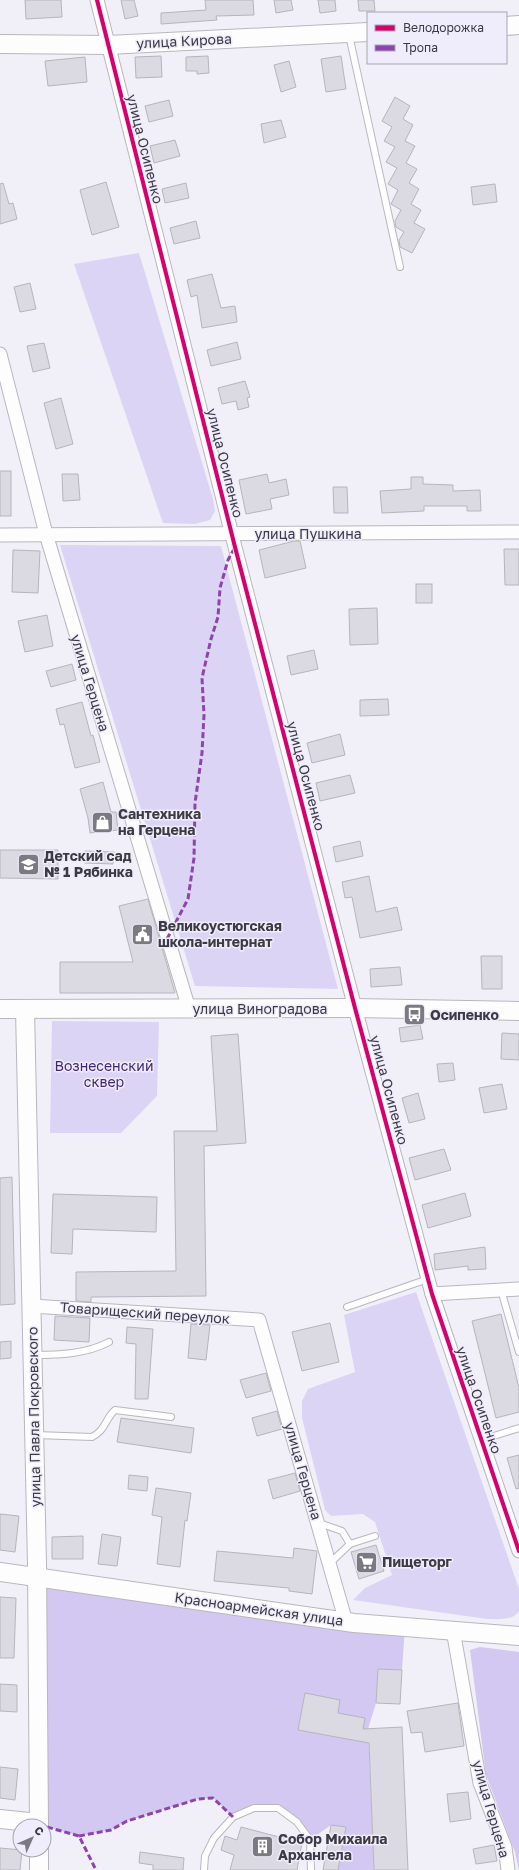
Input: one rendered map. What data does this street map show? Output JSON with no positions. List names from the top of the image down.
{
  "streets": {
    "street": [
      "улица Кирова",
      "улица Осипенко",
      "улица Пушкина",
      "улица Герцена",
      "улица Виноградова",
      "Товарищеский переулок",
      "улица Павла Покровского",
      "Красноармейская улица"
    ]
  },
  "crossings": [
    ["улица Кирова", "улица Осипенко"],
    ["улица Осипенко", "улица Пушкина"],
    ["улица Осипенко", "улица Виноградова"],
    ["улица Пушкина", "улица Герцена"],
    ["улица Герцена", "улица Виноградова"],
    ["улица Герцена", "Товарищеский переулок"],
    ["улица Герцена", "Красноармейская улица"],
    ["улица Виноградова", "улица Павла Покровского"],
    ["Товарищеский переулок", "улица Павла Покровского"],
    ["улица Павла Покровского", "Красноармейская улица"]
  ],
  "parks": ["Вознесенский сквер"],
  "places": {
    "shop": ["Сантехника на Герцена"],
    "school or university": ["Детский сад № 1 Рябинка"],
    "public building": ["Великоустюгская школа-интернат"],
    "bus stop": ["Осипенко"],
    "supermarket": ["Пищеторг"],
    "building": ["Собор Михаила Архангела"]
  },
  "legend": ["Велодорожка", "Тропа"],
  "north": "top right"
}
